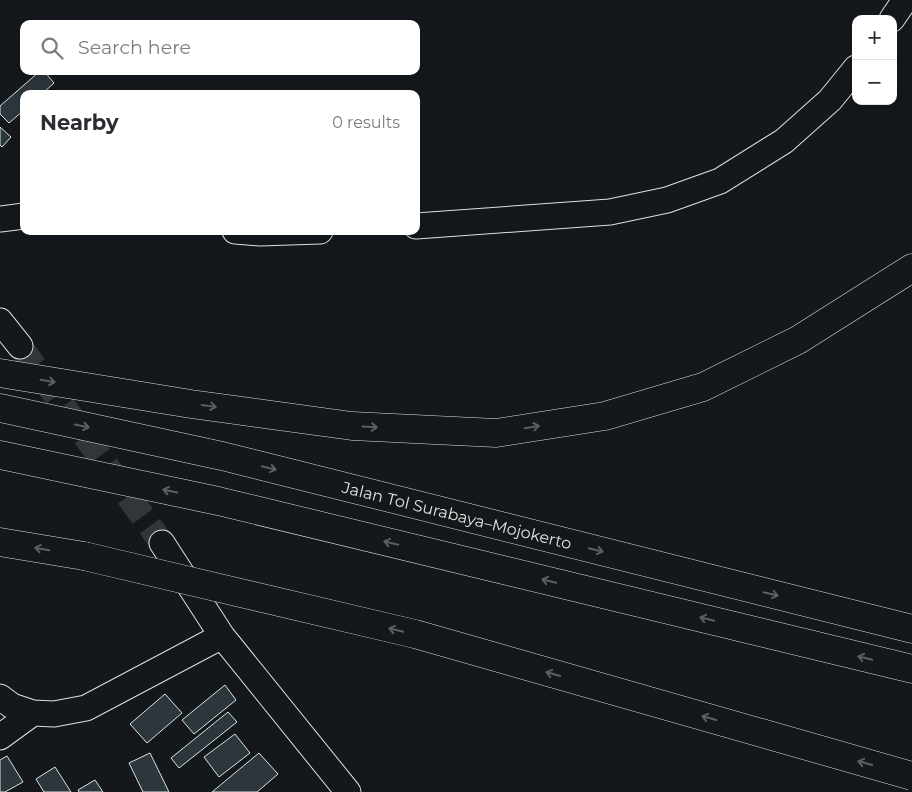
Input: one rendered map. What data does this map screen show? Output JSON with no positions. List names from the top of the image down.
{
  "streets": {
    "highway": ["Jalan Tol Surabaya–Mojokerto"]
  },
  "page": {
    "map_buttons": ["+", "−"],
    "search": "Search here",
    "heading": ["Nearby", "0 results"]
  }
}
